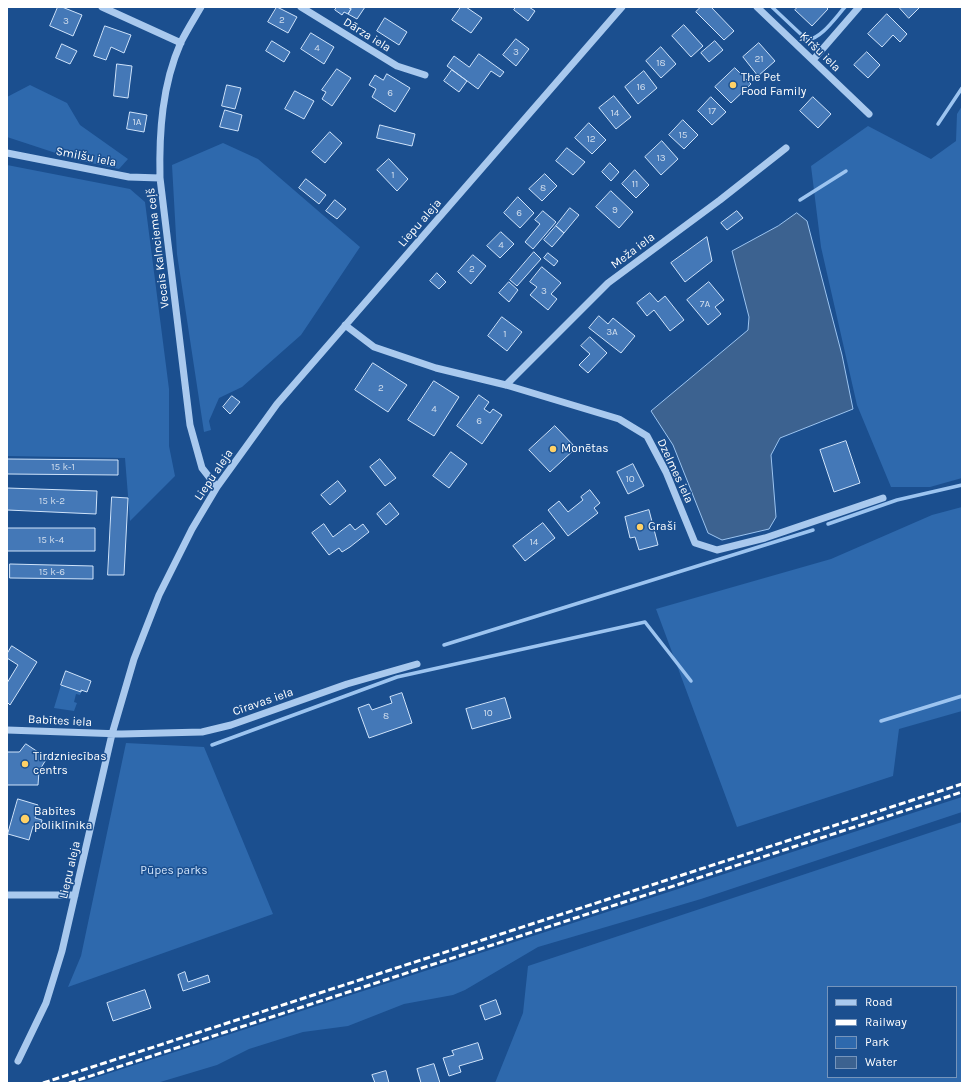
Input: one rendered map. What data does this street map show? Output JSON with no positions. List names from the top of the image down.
{
  "streets": {
    "street": [
      "Dārza iela",
      "Ķiršu iela",
      "Smilšu iela",
      "Liepu aleja",
      "Vecais Kalnciema ceļš",
      "Meža iela",
      "Dzelmes iela",
      "Cīravas iela",
      "Babītes iela"
    ]
  },
  "crossings": [
    ["Smilšu iela", "Vecais Kalnciema ceļš"],
    ["Liepu aleja", "Vecais Kalnciema ceļš"],
    ["Liepu aleja", "Dzelmes iela"],
    ["Liepu aleja", "Cīravas iela"],
    ["Liepu aleja", "Babītes iela"],
    ["Meža iela", "Dzelmes iela"],
    ["Cīravas iela", "Babītes iela"]
  ],
  "parks": ["Pūpes parks"],
  "places": [
    "The Pet Food Family",
    "Monētas",
    "Graši",
    "Tirdzniecības centrs",
    "Babītes poliklīnika"
  ],
  "house_numbers": [
    "2",
    "3",
    "4",
    "3",
    "21",
    "18",
    "16",
    "6",
    "17",
    "14",
    "1A",
    "15",
    "12",
    "13",
    "1",
    "11",
    "8",
    "9",
    "6",
    "4",
    "2",
    "3",
    "7A",
    "3A",
    "1",
    "2",
    "4",
    "6",
    "15 k-1",
    "10",
    "15 k-2",
    "15 k-4",
    "14",
    "15 k-6",
    "10",
    "8"
  ],
  "legend": [
    "Road",
    "Railway",
    "Park",
    "Water"
  ]
}
